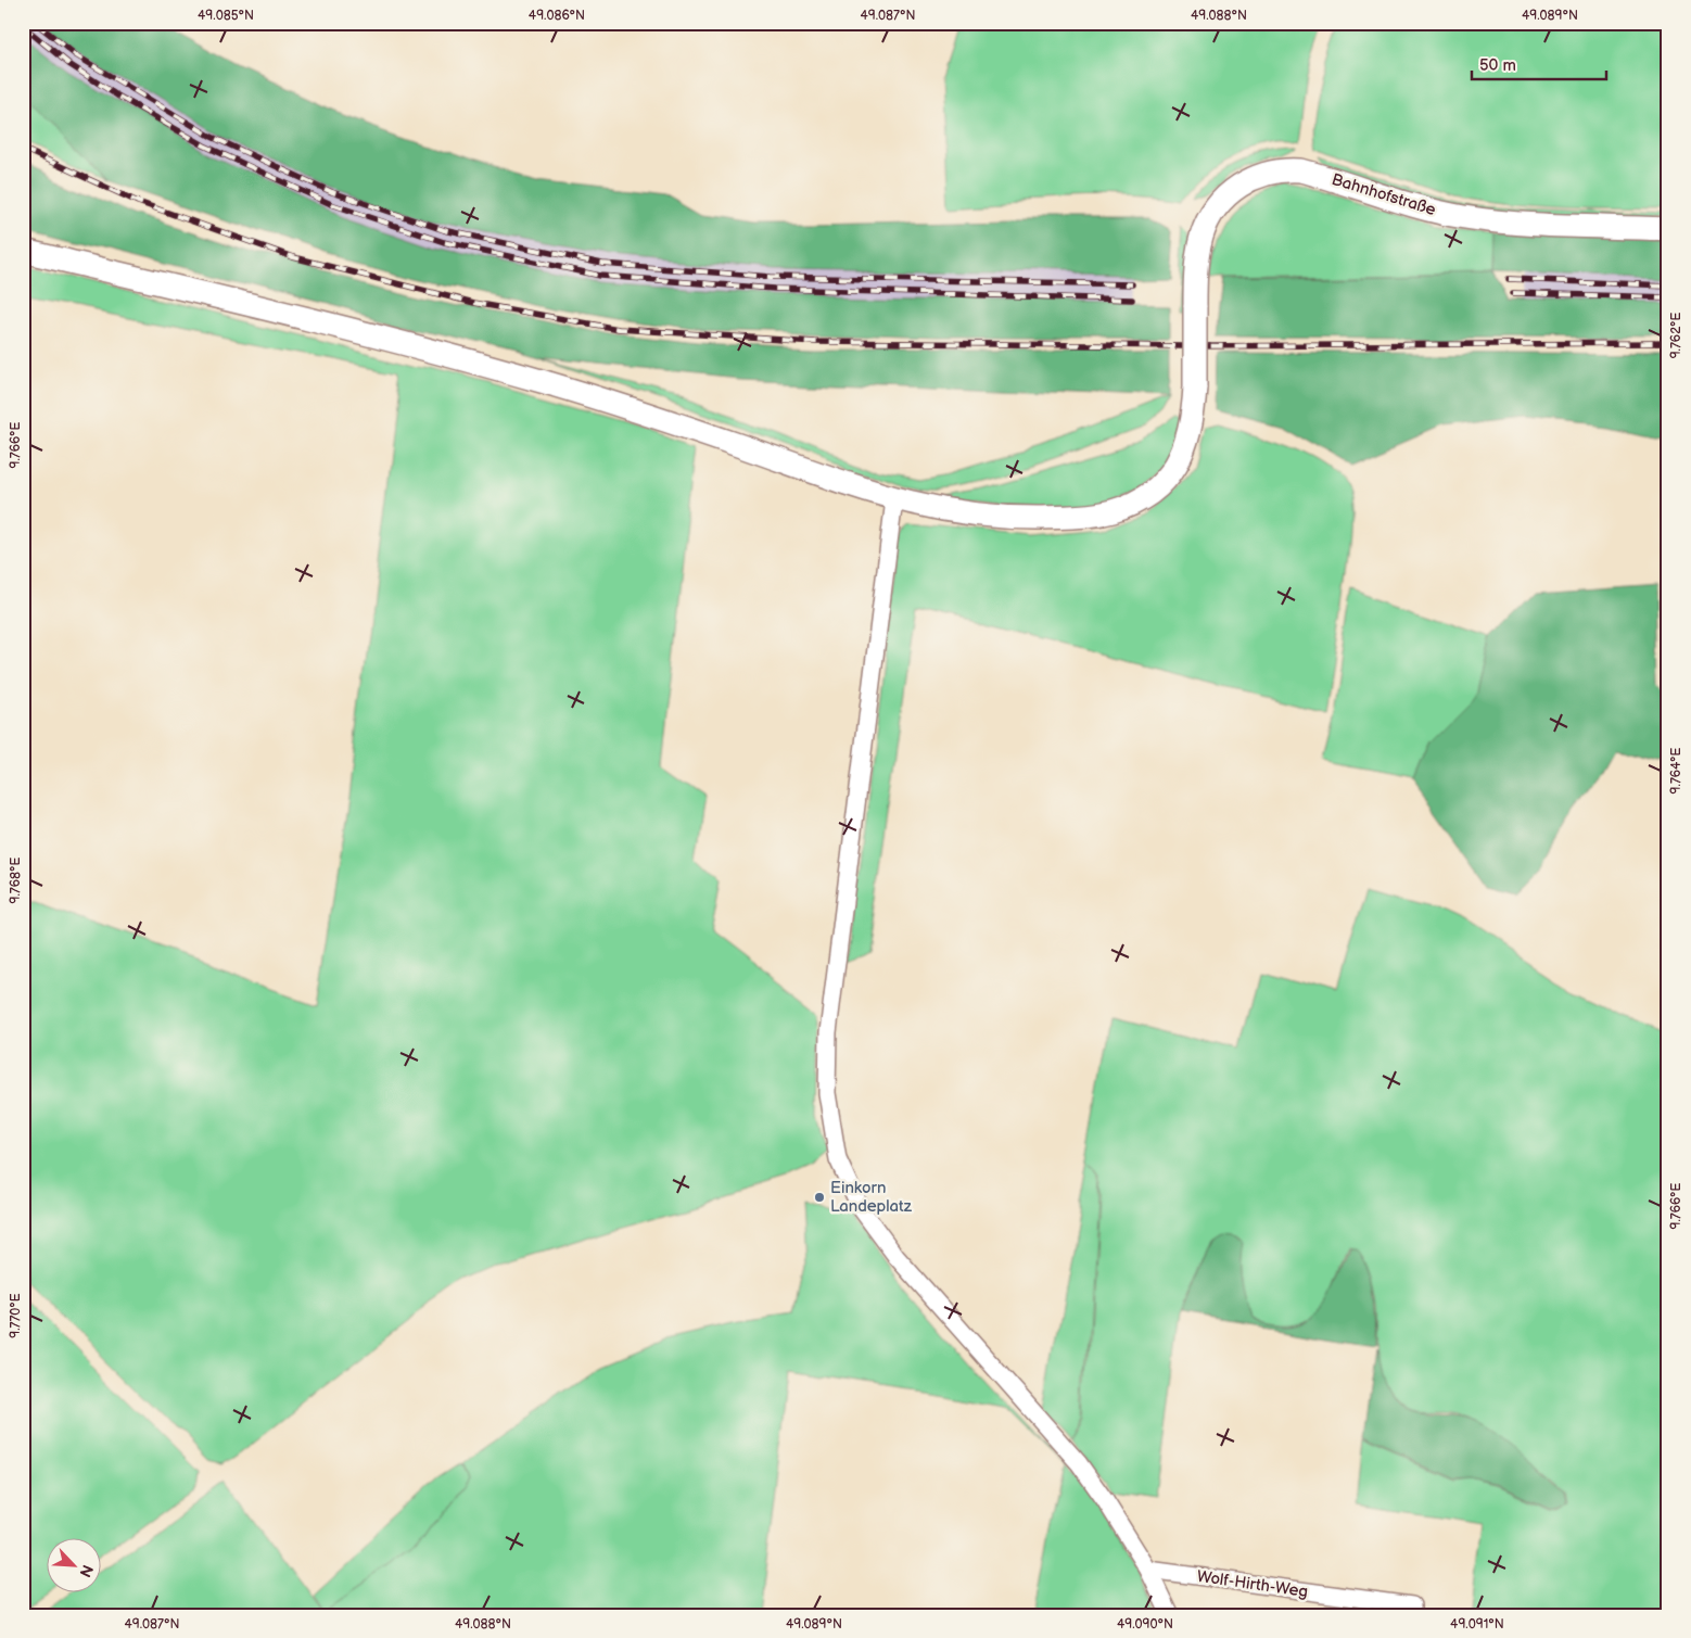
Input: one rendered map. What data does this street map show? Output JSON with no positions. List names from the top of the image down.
{
  "streets": {
    "main road": ["Bahnhofstraße"],
    "street": ["Wolf-Hirth-Weg"]
  },
  "places": ["Einkorn Landeplatz"],
  "scale_bar": "50 m",
  "north": "bottom right",
  "coordinates": [
    "49.085°N",
    "49.086°N",
    "49.087°N",
    "49.088°N",
    "49.089°N",
    "9.762°E",
    "9.766°E",
    "9.764°E",
    "9.768°E",
    "9.770°E",
    "49.090°N",
    "49.091°N"
  ]
}
